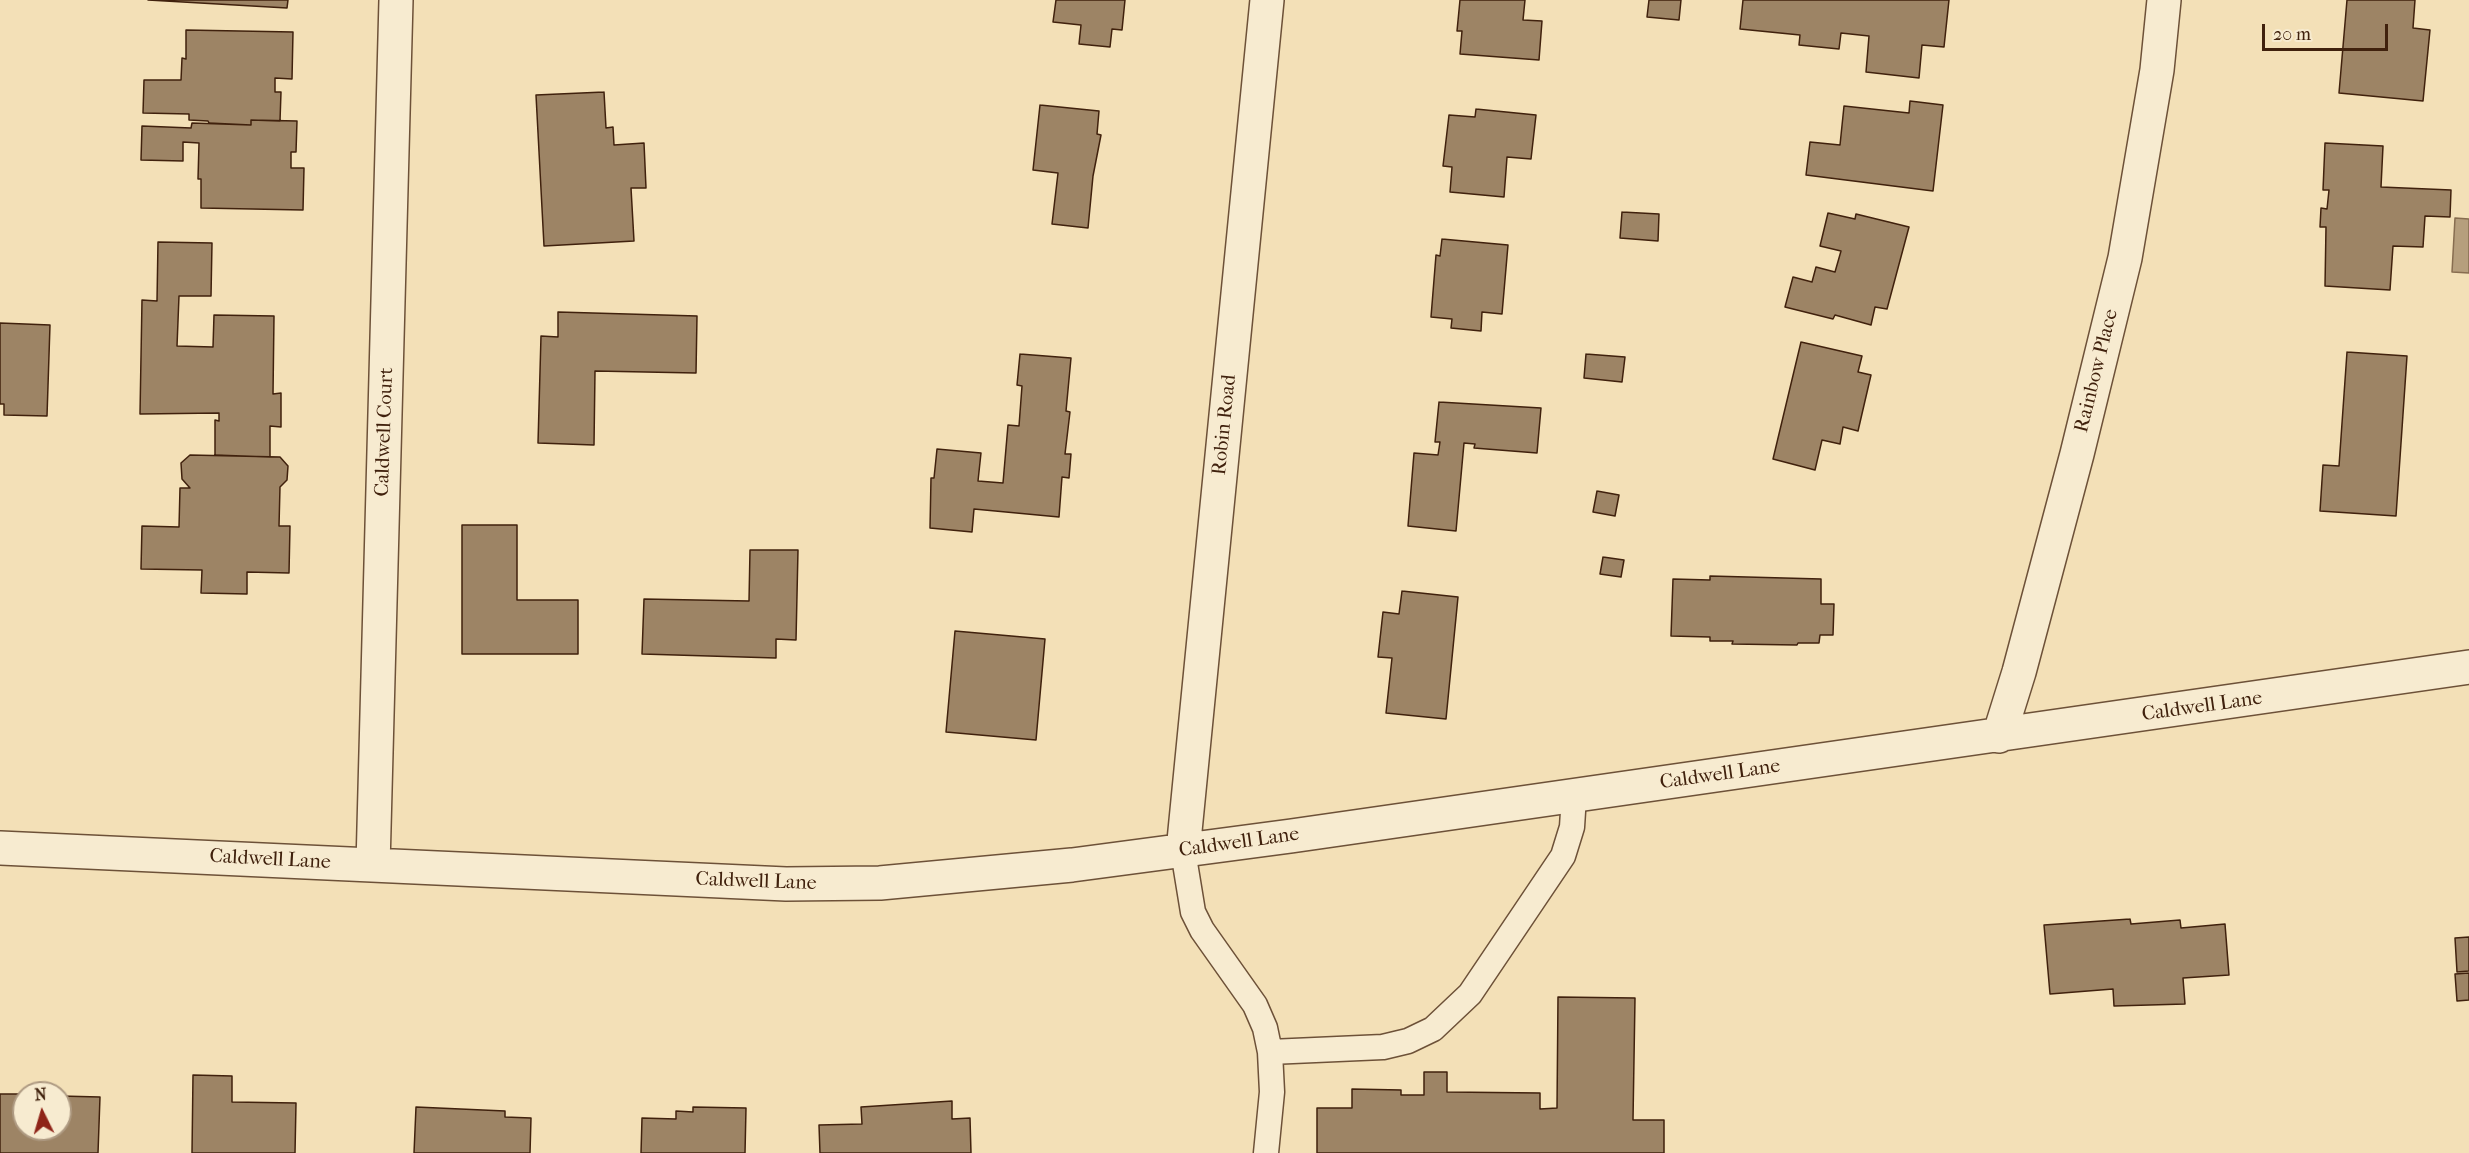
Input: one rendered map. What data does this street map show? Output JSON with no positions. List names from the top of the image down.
{
  "streets": {
    "street": [
      "Rainbow Place",
      "Robin Road",
      "Caldwell Court",
      "Caldwell Lane"
    ]
  },
  "crossings": [
    ["Rainbow Place", "Caldwell Lane"],
    ["Robin Road", "Caldwell Lane"],
    ["Caldwell Court", "Caldwell Lane"]
  ],
  "scale_bar": "20 m",
  "north": "top"
}
